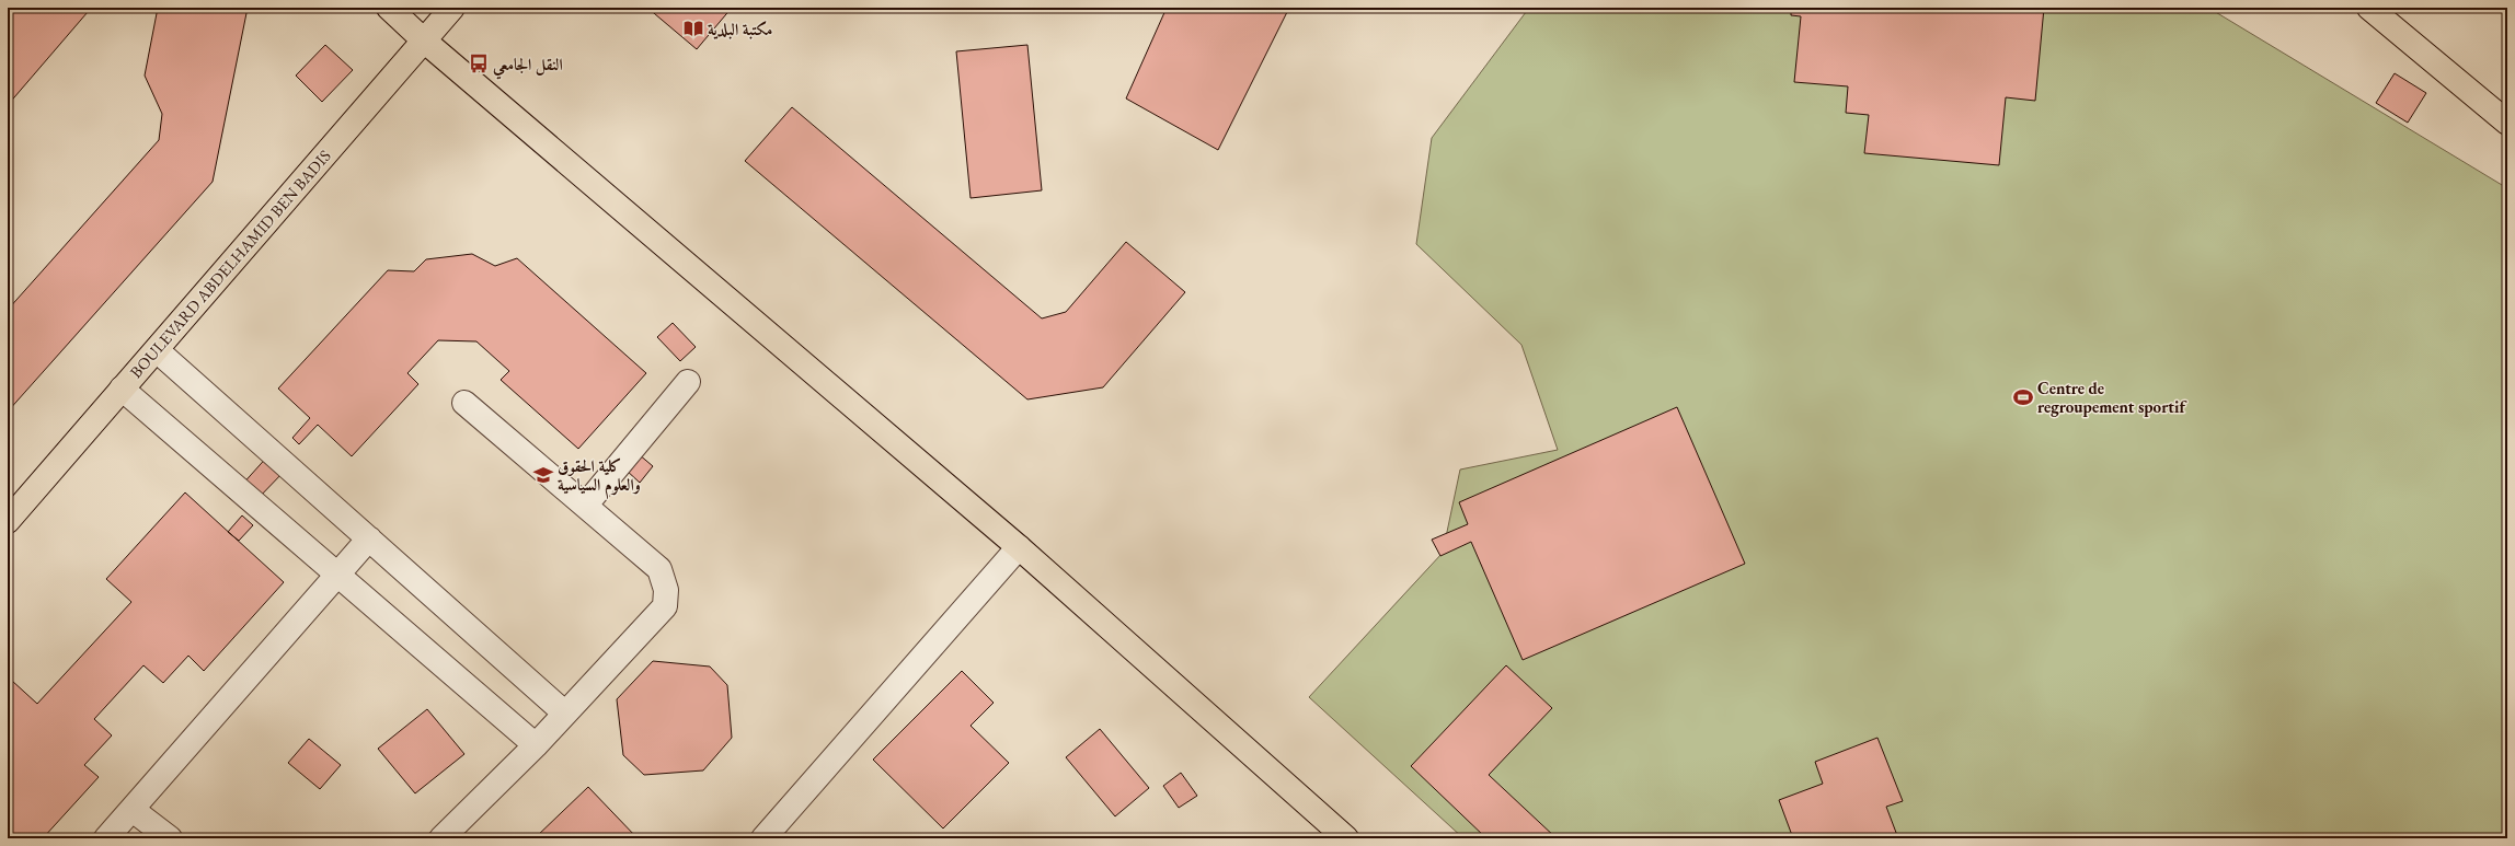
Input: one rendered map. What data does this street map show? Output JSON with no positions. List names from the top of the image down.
{
  "streets": {
    "main road": ["BOULEVARD ABDELHAMID BEN BADIS"]
  },
  "places": {
    "library": ["مكتبة البلدية"],
    "bus stop": ["النقل الجامعي"],
    "sports": ["Centre de regroupement sportif"],
    "school or university": ["كلية الحقوق والعلوم السياسية"]
  }
}
